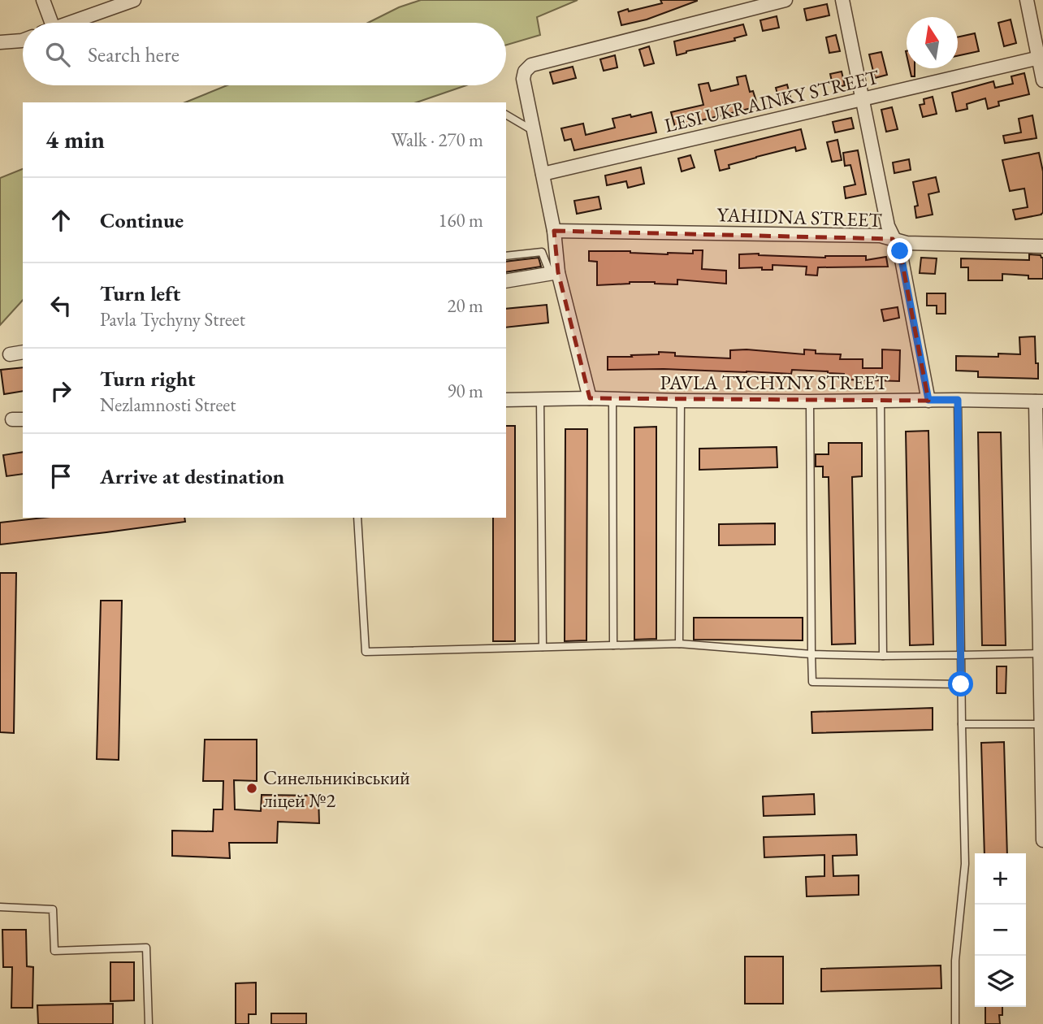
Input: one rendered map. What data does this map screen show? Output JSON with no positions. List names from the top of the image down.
{
  "streets": {
    "street": ["LESI UKRAINKY STREET", "YAHIDNA STREET", "PAVLA TYCHYNY STREET"]
  },
  "places": ["Синельниківський ліцей №2"],
  "north": "top",
  "page": {
    "search": "Search here",
    "heading": ["4 min", "Walk · 270 m"],
    "list": [
      ["Continue", "160 m"],
      ["Turn left", "Pavla Tychyny Street", "20 m"],
      ["Turn right", "Nezlamnosti Street", "90 m"],
      "Arrive at destination"
    ],
    "map_buttons": ["+", "−"]
  }
}
